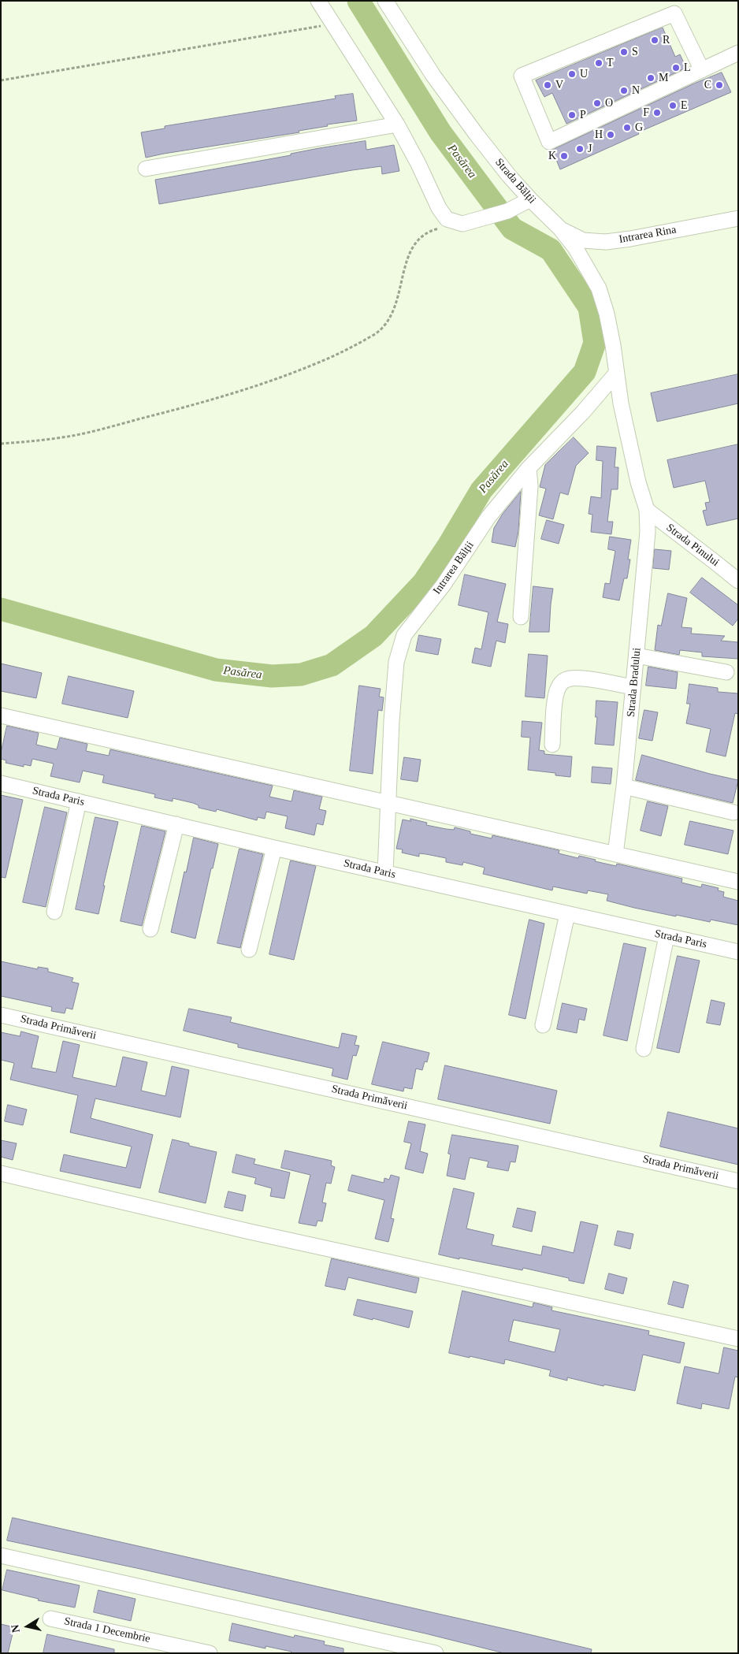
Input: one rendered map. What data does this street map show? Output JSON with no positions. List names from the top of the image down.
{
  "streets": {
    "street": [
      "Strada Bălții",
      "Intrarea Rina",
      "Strada Pinului",
      "Intrarea Bălții",
      "Strada Bradului",
      "Strada Paris",
      "Strada Primăverii",
      "Strada 1 Decembrie"
    ]
  },
  "crossings": [
    ["Strada Bălții", "Intrarea Rina"],
    ["Strada Bălții", "Intrarea Bălții"],
    ["Strada Bălții", "Strada Bradului"],
    ["Strada Pinului", "Strada Bradului"],
    ["Intrarea Bălții", "Strada Bradului"],
    ["Intrarea Bălții", "Strada Paris"]
  ],
  "water": ["Pasărea"],
  "places": [
    "R",
    "S",
    "T",
    "L",
    "U",
    "M",
    "V",
    "C",
    "N",
    "O",
    "E",
    "F",
    "P",
    "G",
    "H",
    "J",
    "K"
  ],
  "north": "left"
}
